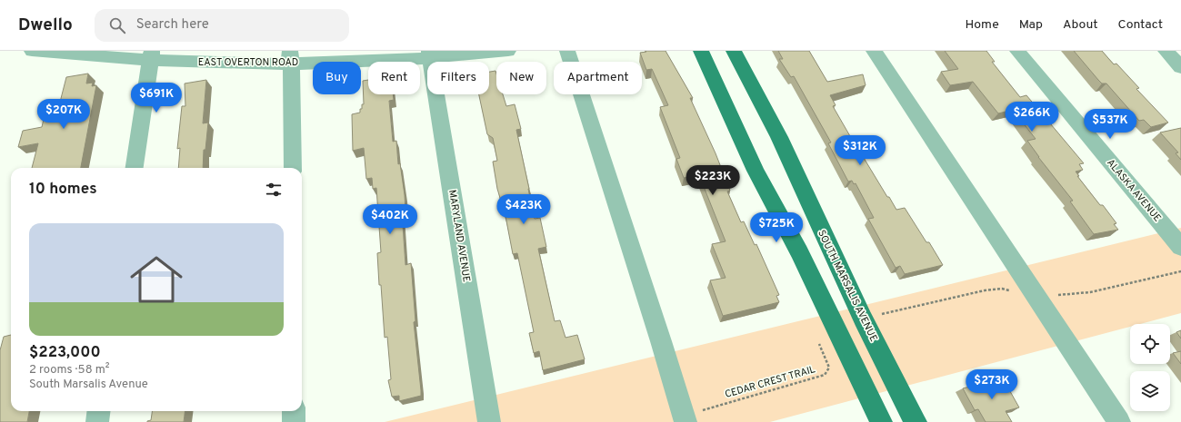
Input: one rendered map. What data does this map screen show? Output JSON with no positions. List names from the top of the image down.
{
  "streets": {
    "main road": ["SOUTH MARSALIS AVENUE"],
    "street": ["EAST OVERTON ROAD", "ALASKA AVENUE", "MARYLAND AVENUE"],
    "path": ["CEDAR CREST TRAIL"]
  },
  "crossings": [
    ["EAST OVERTON ROAD", "MARYLAND AVENUE"]
  ],
  "page": {
    "header": "Dwello",
    "search": "Search here",
    "nav": [
      "Home",
      "Map",
      "About",
      "Contact"
    ],
    "chip": [
      "Buy",
      "Rent",
      "Filters",
      "New",
      "Apartment"
    ],
    "price": [
      "$691K",
      "$207K",
      "$266K",
      "$537K",
      "$312K",
      "$223K",
      "$423K",
      "$402K",
      "$725K",
      "$273K"
    ],
    "heading": "10 homes",
    "list": [
      {
        "name": "$223,000",
        "note": "2 rooms · 58 m² · South Marsalis Avenue"
      }
    ]
  }
}
